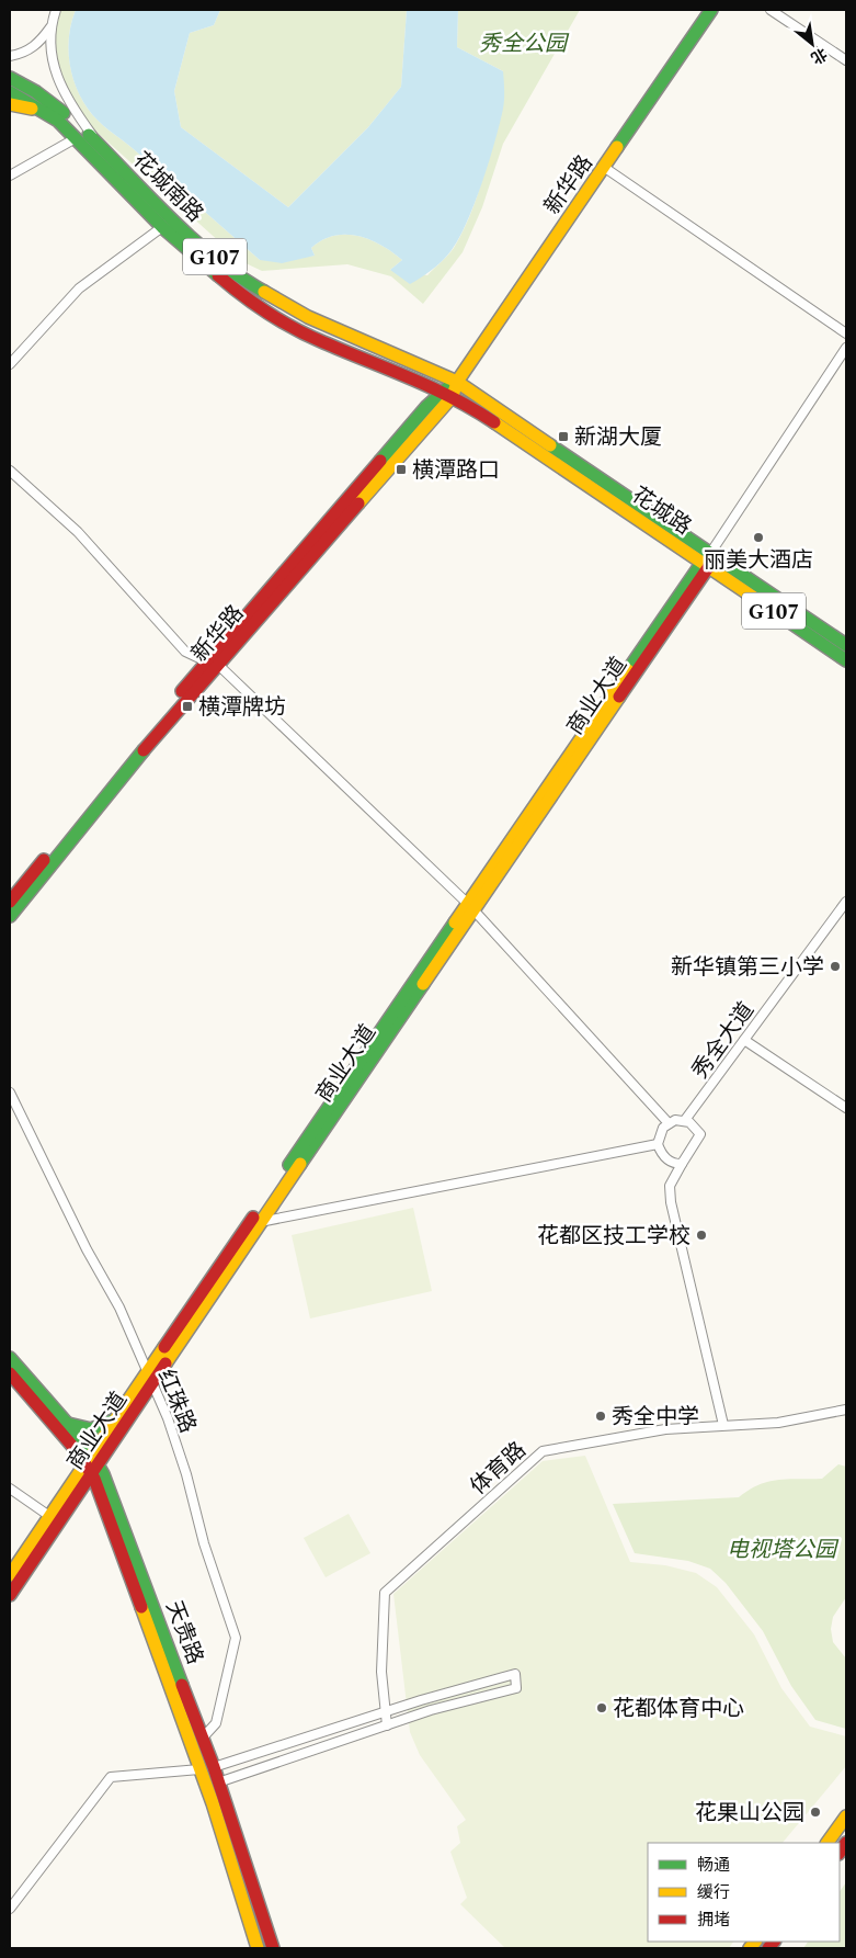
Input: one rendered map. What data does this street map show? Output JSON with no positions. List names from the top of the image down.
{
  "streets": {
    "main road": [
      "新华路",
      "花城南路",
      "G107",
      "花城路",
      "商业大道",
      "天贵路"
    ],
    "street": ["秀全大道", "红珠路", "体育路"]
  },
  "crossings": [
    ["新华路", "花城南路"],
    ["新华路", "花城路"],
    ["花城南路", "花城路"],
    ["花城路", "商业大道"],
    ["商业大道", "红珠路"],
    ["商业大道", "天贵路"],
    ["红珠路", "天贵路"]
  ],
  "parks": ["秀全公园", "电视塔公园"],
  "places": {
    "transit": ["新湖大厦", "横潭路口", "横潭牌坊"],
    "other": [
      "丽美大酒店",
      "新华镇第三小学",
      "花都区技工学校",
      "秀全中学",
      "花都体育中心",
      "花果山公园"
    ]
  },
  "legend": ["畅通", "缓行", "拥堵"],
  "north": "bottom right"
}
